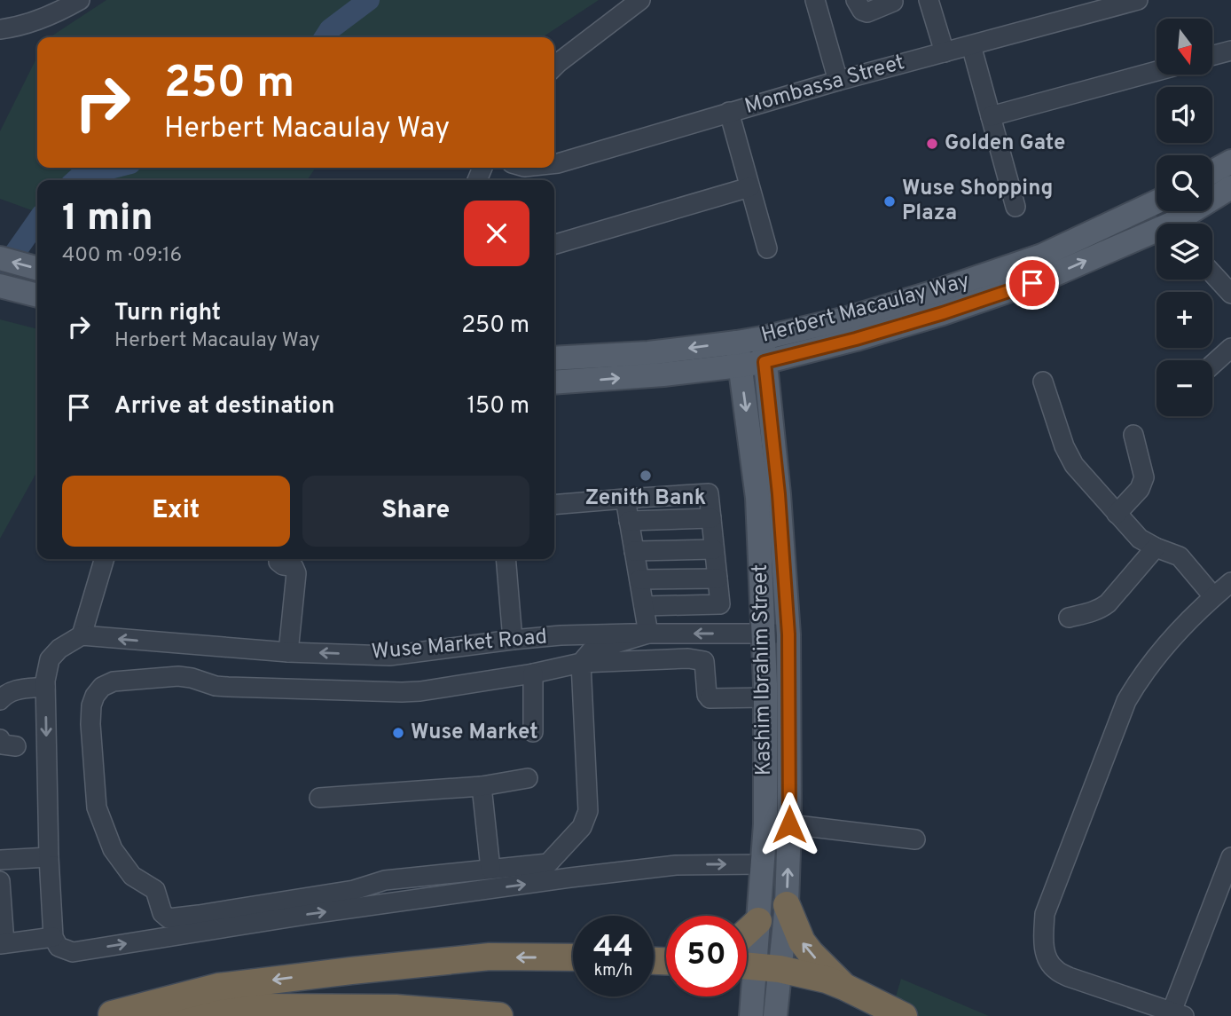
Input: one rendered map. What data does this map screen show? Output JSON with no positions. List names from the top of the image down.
{
  "streets": {
    "main road": ["Herbert Macaulay Way", "Kashim Ibrahim Street"],
    "street": ["Mombassa Street", "Wuse Market Road"]
  },
  "crossings": [
    ["Herbert Macaulay Way", "Kashim Ibrahim Street"],
    ["Wuse Market Road", "Kashim Ibrahim Street"]
  ],
  "places": [
    "Golden Gate",
    "Wuse Shopping Plaza",
    "Zenith Bank",
    "Wuse Market"
  ],
  "north": "bottom",
  "page": {
    "map_buttons": ["+", "−"],
    "turn": ["250 m", "Herbert Macaulay Way"],
    "heading": ["1 min", "400 m · 09:16"],
    "list": [
      {
        "name": "Turn right",
        "note": "Herbert Macaulay Way",
        "value": "250 m"
      },
      {
        "name": "Arrive at destination",
        "value": "150 m"
      }
    ],
    "buttons": ["Exit", "Share"],
    "speed": "44 km/h",
    "limit": "50"
  }
}
